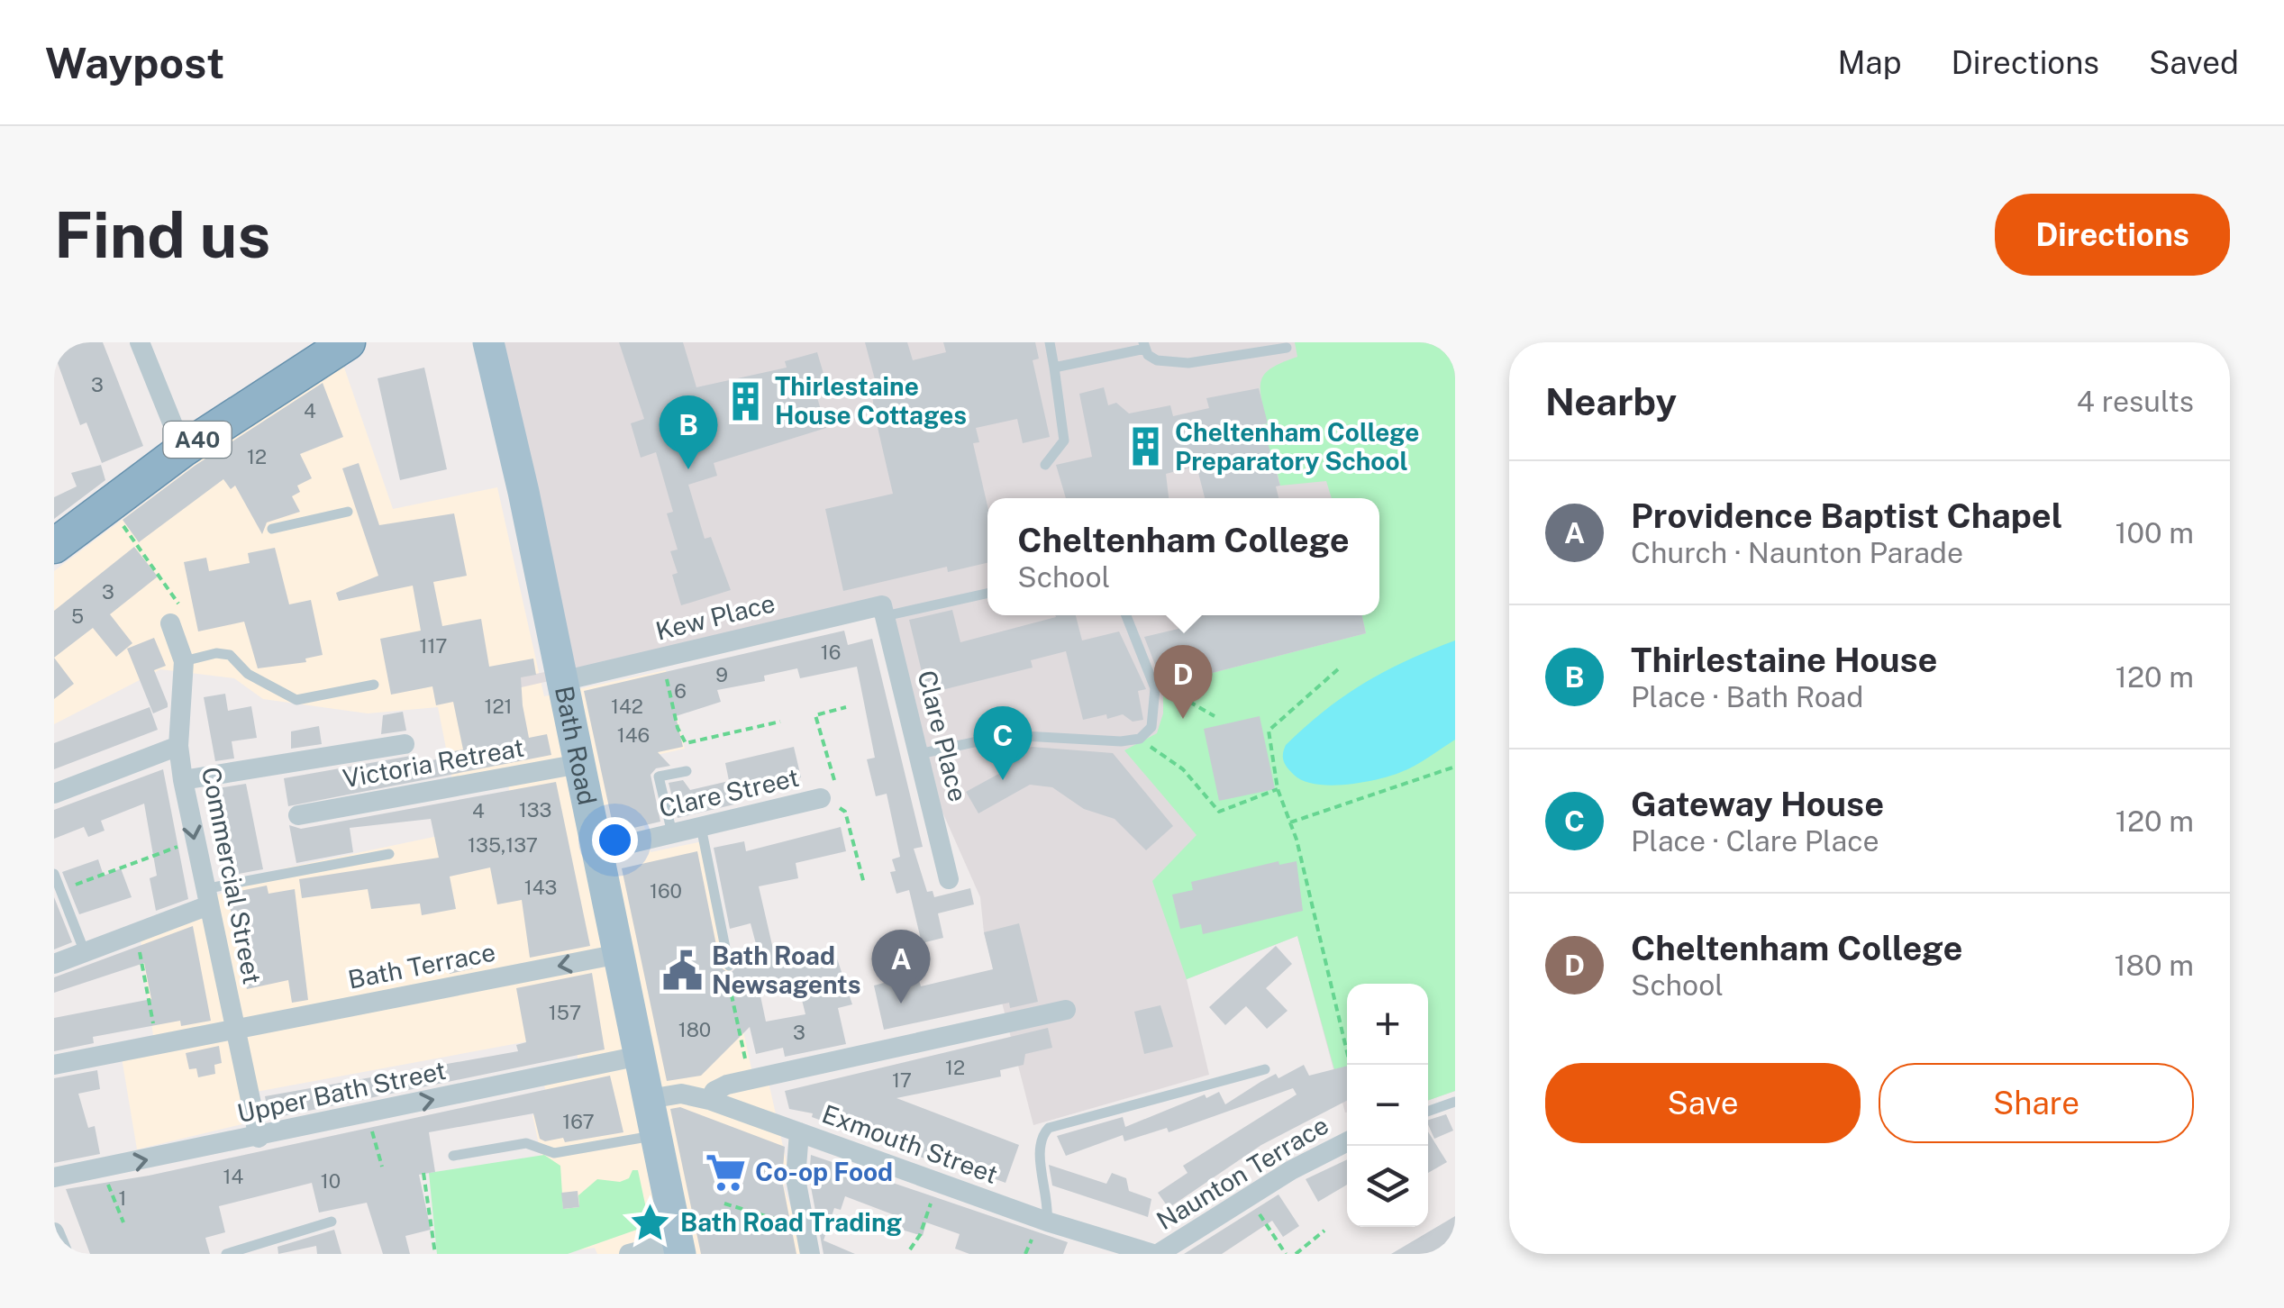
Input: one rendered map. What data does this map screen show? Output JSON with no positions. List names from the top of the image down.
{
  "streets": {
    "highway": ["A40"],
    "main road": ["Bath Road"],
    "street": [
      "Kew Place",
      "Clare Place",
      "Victoria Retreat",
      "Clare Street",
      "Commercial Street",
      "Bath Terrace",
      "Upper Bath Street",
      "Exmouth Street",
      "Naunton Terrace"
    ]
  },
  "crossings": [
    ["Kew Place", "Clare Place"],
    ["Kew Place", "Bath Road"],
    ["Bath Road", "Victoria Retreat"],
    ["Bath Road", "Clare Street"],
    ["Bath Road", "Bath Terrace"],
    ["Bath Road", "Upper Bath Street"],
    ["Bath Road", "Exmouth Street"],
    ["Commercial Street", "Bath Terrace"],
    ["Commercial Street", "Upper Bath Street"],
    ["Exmouth Street", "Naunton Terrace"]
  ],
  "one_way": ["Bath Terrace", "Upper Bath Street"],
  "places": {
    "building": ["Thirlestaine House Cottages", "Cheltenham College Preparatory School"],
    "public building": ["Bath Road Newsagents"],
    "supermarket": ["Co-op Food"],
    "place": ["Bath Road Trading"]
  },
  "house_numbers": [
    "3",
    "4",
    "12",
    "3",
    "5",
    "117",
    "16",
    "9",
    "6",
    "121",
    "142",
    "146",
    "133",
    "4",
    "135,137",
    "143",
    "160",
    "157",
    "180",
    "3",
    "12",
    "17",
    "167",
    "14",
    "10",
    "1"
  ],
  "page": {
    "header": "Waypost",
    "nav": ["Map", "Directions", "Saved"],
    "buttons": [
      "Directions",
      ["Save", "Share"]
    ],
    "title": "Find us",
    "heading": ["Nearby", "4 results"],
    "pins": [
      "B",
      "D",
      "C",
      "A"
    ],
    "list": [
      {
        "mark": "A",
        "name": "Providence Baptist Chapel",
        "note": "Church · Naunton Parade",
        "value": "100 m"
      },
      {
        "mark": "B",
        "name": "Thirlestaine House",
        "note": "Place · Bath Road",
        "value": "120 m"
      },
      {
        "mark": "C",
        "name": "Gateway House",
        "note": "Place · Clare Place",
        "value": "120 m"
      },
      {
        "mark": "D",
        "name": "Cheltenham College",
        "note": "School",
        "value": "180 m"
      }
    ],
    "popup": ["Cheltenham College", "School"],
    "map_buttons": ["+", "−"]
  }
}
